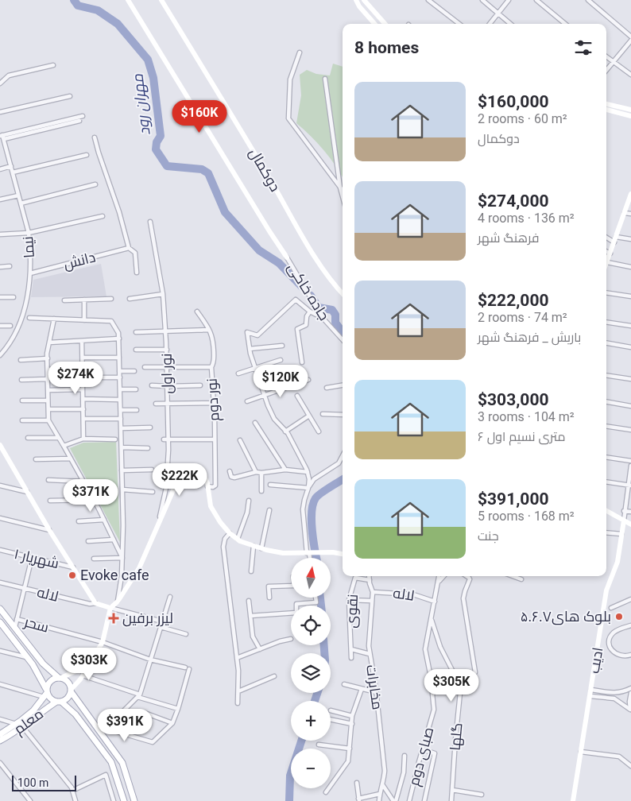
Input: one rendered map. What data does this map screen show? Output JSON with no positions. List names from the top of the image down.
{
  "streets": {
    "main road": ["دوکمال", "ادیب", "معلم"],
    "street": [
      "نیما",
      "دانش",
      "جاده خاکی",
      "نور اول",
      "نور دوم",
      "شهریار ۱",
      "لاله",
      "نقوی",
      "سحر",
      "مخابرات",
      "گلها",
      "صبای دوم"
    ]
  },
  "crossings": [
    ["دوکمال", "جاده خاکی"],
    ["نیما", "دانش"],
    ["لاله", "مخابرات"],
    ["لاله", "صبای دوم"],
    ["نقوی", "مخابرات"],
    ["گلها", "صبای دوم"]
  ],
  "water": ["مهران رود"],
  "places": {
    "other": ["Evoke cafe", "بلوک های۵.۶.۷"],
    "health": ["لیزر برفین"]
  },
  "scale_bar": "100 m",
  "north": "top",
  "page": {
    "heading": "8 homes",
    "list": [
      {
        "name": "$160,000",
        "note": "2 rooms · 60 m² · دوکمال"
      },
      {
        "name": "$274,000",
        "note": "4 rooms · 136 m² · فرهنگ شهر"
      },
      {
        "name": "$222,000",
        "note": "2 rooms · 74 m² · باریش _ فرهنگ شهر"
      },
      {
        "name": "$303,000",
        "note": "3 rooms · 104 m² · ۶ متری نسیم اول"
      },
      {
        "name": "$391,000",
        "note": "5 rooms · 168 m² · جنت"
      }
    ],
    "price": [
      "$160K",
      "$274K",
      "$120K",
      "$222K",
      "$371K",
      "$303K",
      "$305K",
      "$391K"
    ],
    "map_buttons": ["+", "−"],
    "scale": "100 m"
  }
}
